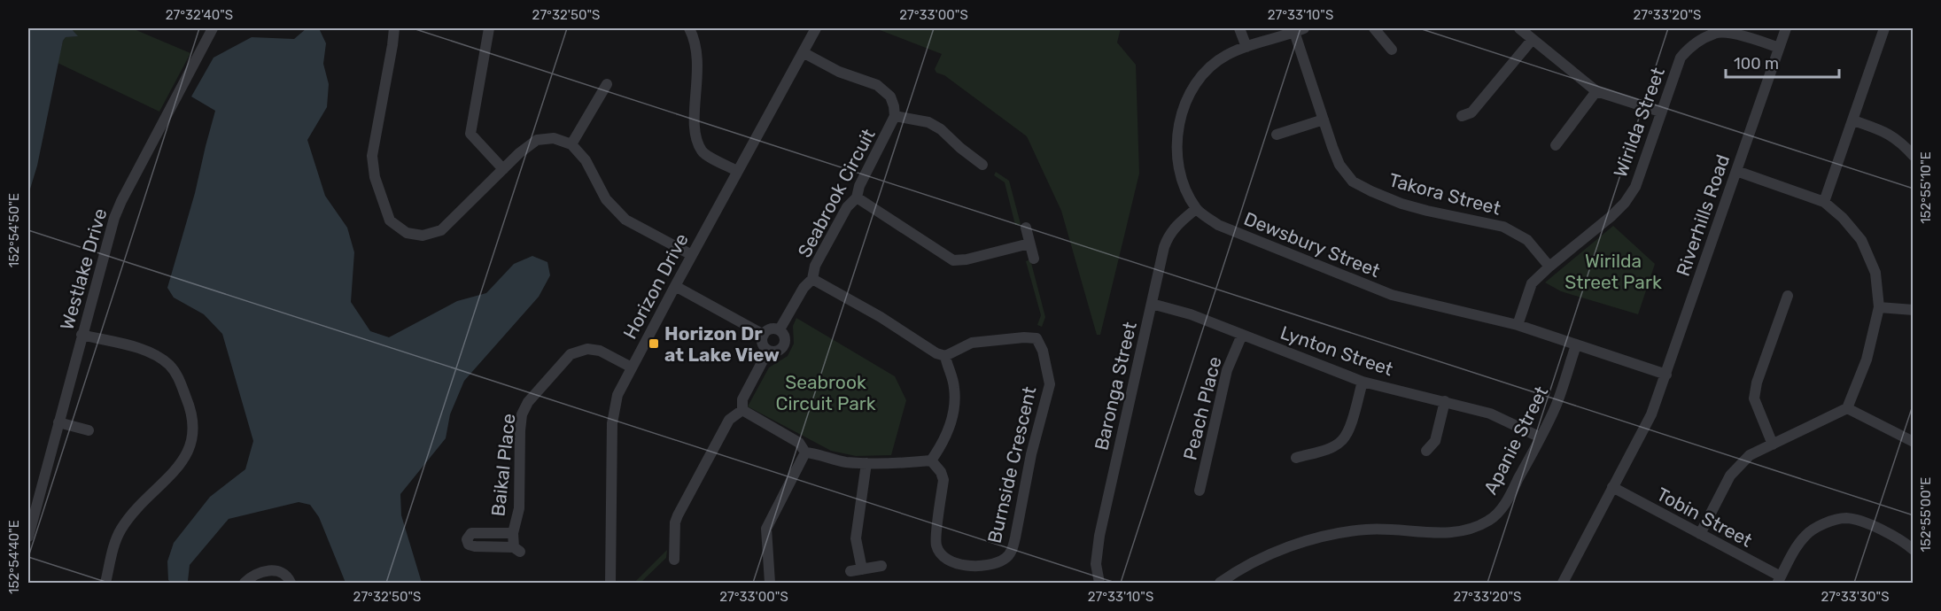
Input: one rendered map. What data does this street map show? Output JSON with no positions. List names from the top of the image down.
{
  "streets": {
    "street": [
      "Wirilda Street",
      "Seabrook Circuit",
      "Takora Street",
      "Riverhills Road",
      "Dewsbury Street",
      "Westlake Drive",
      "Horizon Drive",
      "Lynton Street",
      "Baronga Street",
      "Peach Place",
      "Apanie Street",
      "Baikal Place",
      "Burnside Crescent",
      "Tobin Street"
    ]
  },
  "crossings": [
    ["Wirilda Street", "Takora Street"],
    ["Wirilda Street", "Riverhills Road"],
    ["Wirilda Street", "Dewsbury Street"],
    ["Seabrook Circuit", "Horizon Drive"],
    ["Seabrook Circuit", "Burnside Crescent"],
    ["Takora Street", "Dewsbury Street"],
    ["Riverhills Road", "Dewsbury Street"],
    ["Riverhills Road", "Tobin Street"],
    ["Dewsbury Street", "Baronga Street"],
    ["Dewsbury Street", "Apanie Street"],
    ["Horizon Drive", "Baikal Place"],
    ["Lynton Street", "Baronga Street"],
    ["Lynton Street", "Peach Place"],
    ["Lynton Street", "Apanie Street"]
  ],
  "parks": ["Wirilda Street Park", "Seabrook Circuit Park"],
  "places": {
    "transit": ["Horizon Dr at Lake View"]
  },
  "scale_bar": "100 m",
  "coordinates": [
    "27°32'40\"S",
    "27°32'50\"S",
    "27°33'00\"S",
    "27°33'10\"S",
    "27°33'20\"S",
    "152°55'10\"E",
    "152°54'50\"E",
    "152°55'00\"E",
    "152°54'40\"E",
    "27°33'30\"S"
  ]
}
